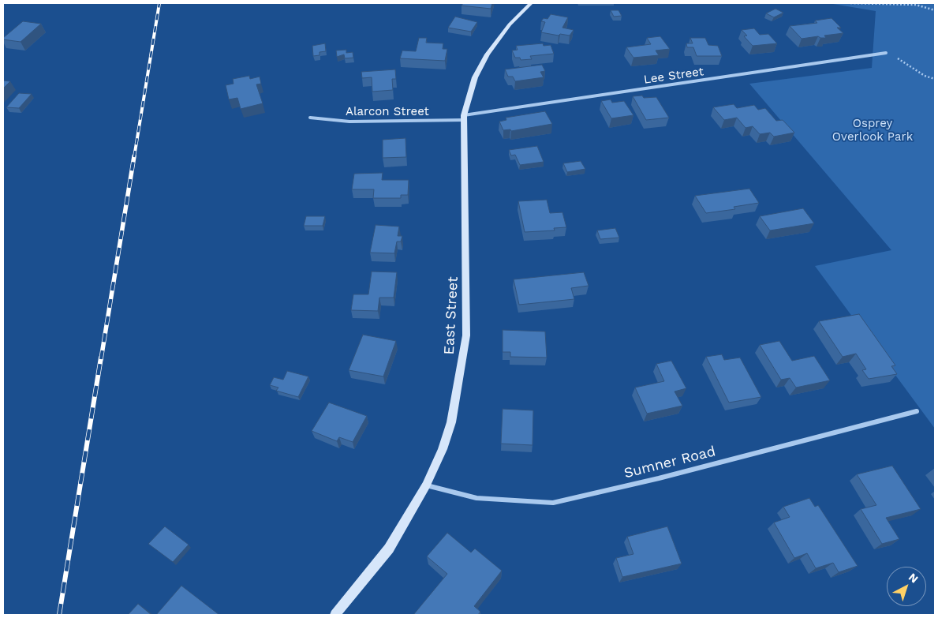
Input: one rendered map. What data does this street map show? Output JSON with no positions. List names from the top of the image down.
{
  "streets": {
    "street": [
      "Lee Street",
      "Alarcon Street",
      "East Street",
      "Sumner Road"
    ]
  },
  "crossings": [
    ["Lee Street", "Alarcon Street"],
    ["Lee Street", "East Street"],
    ["Alarcon Street", "East Street"],
    ["East Street", "Sumner Road"]
  ],
  "parks": ["Osprey Overlook Park"],
  "north": "top right"
}
